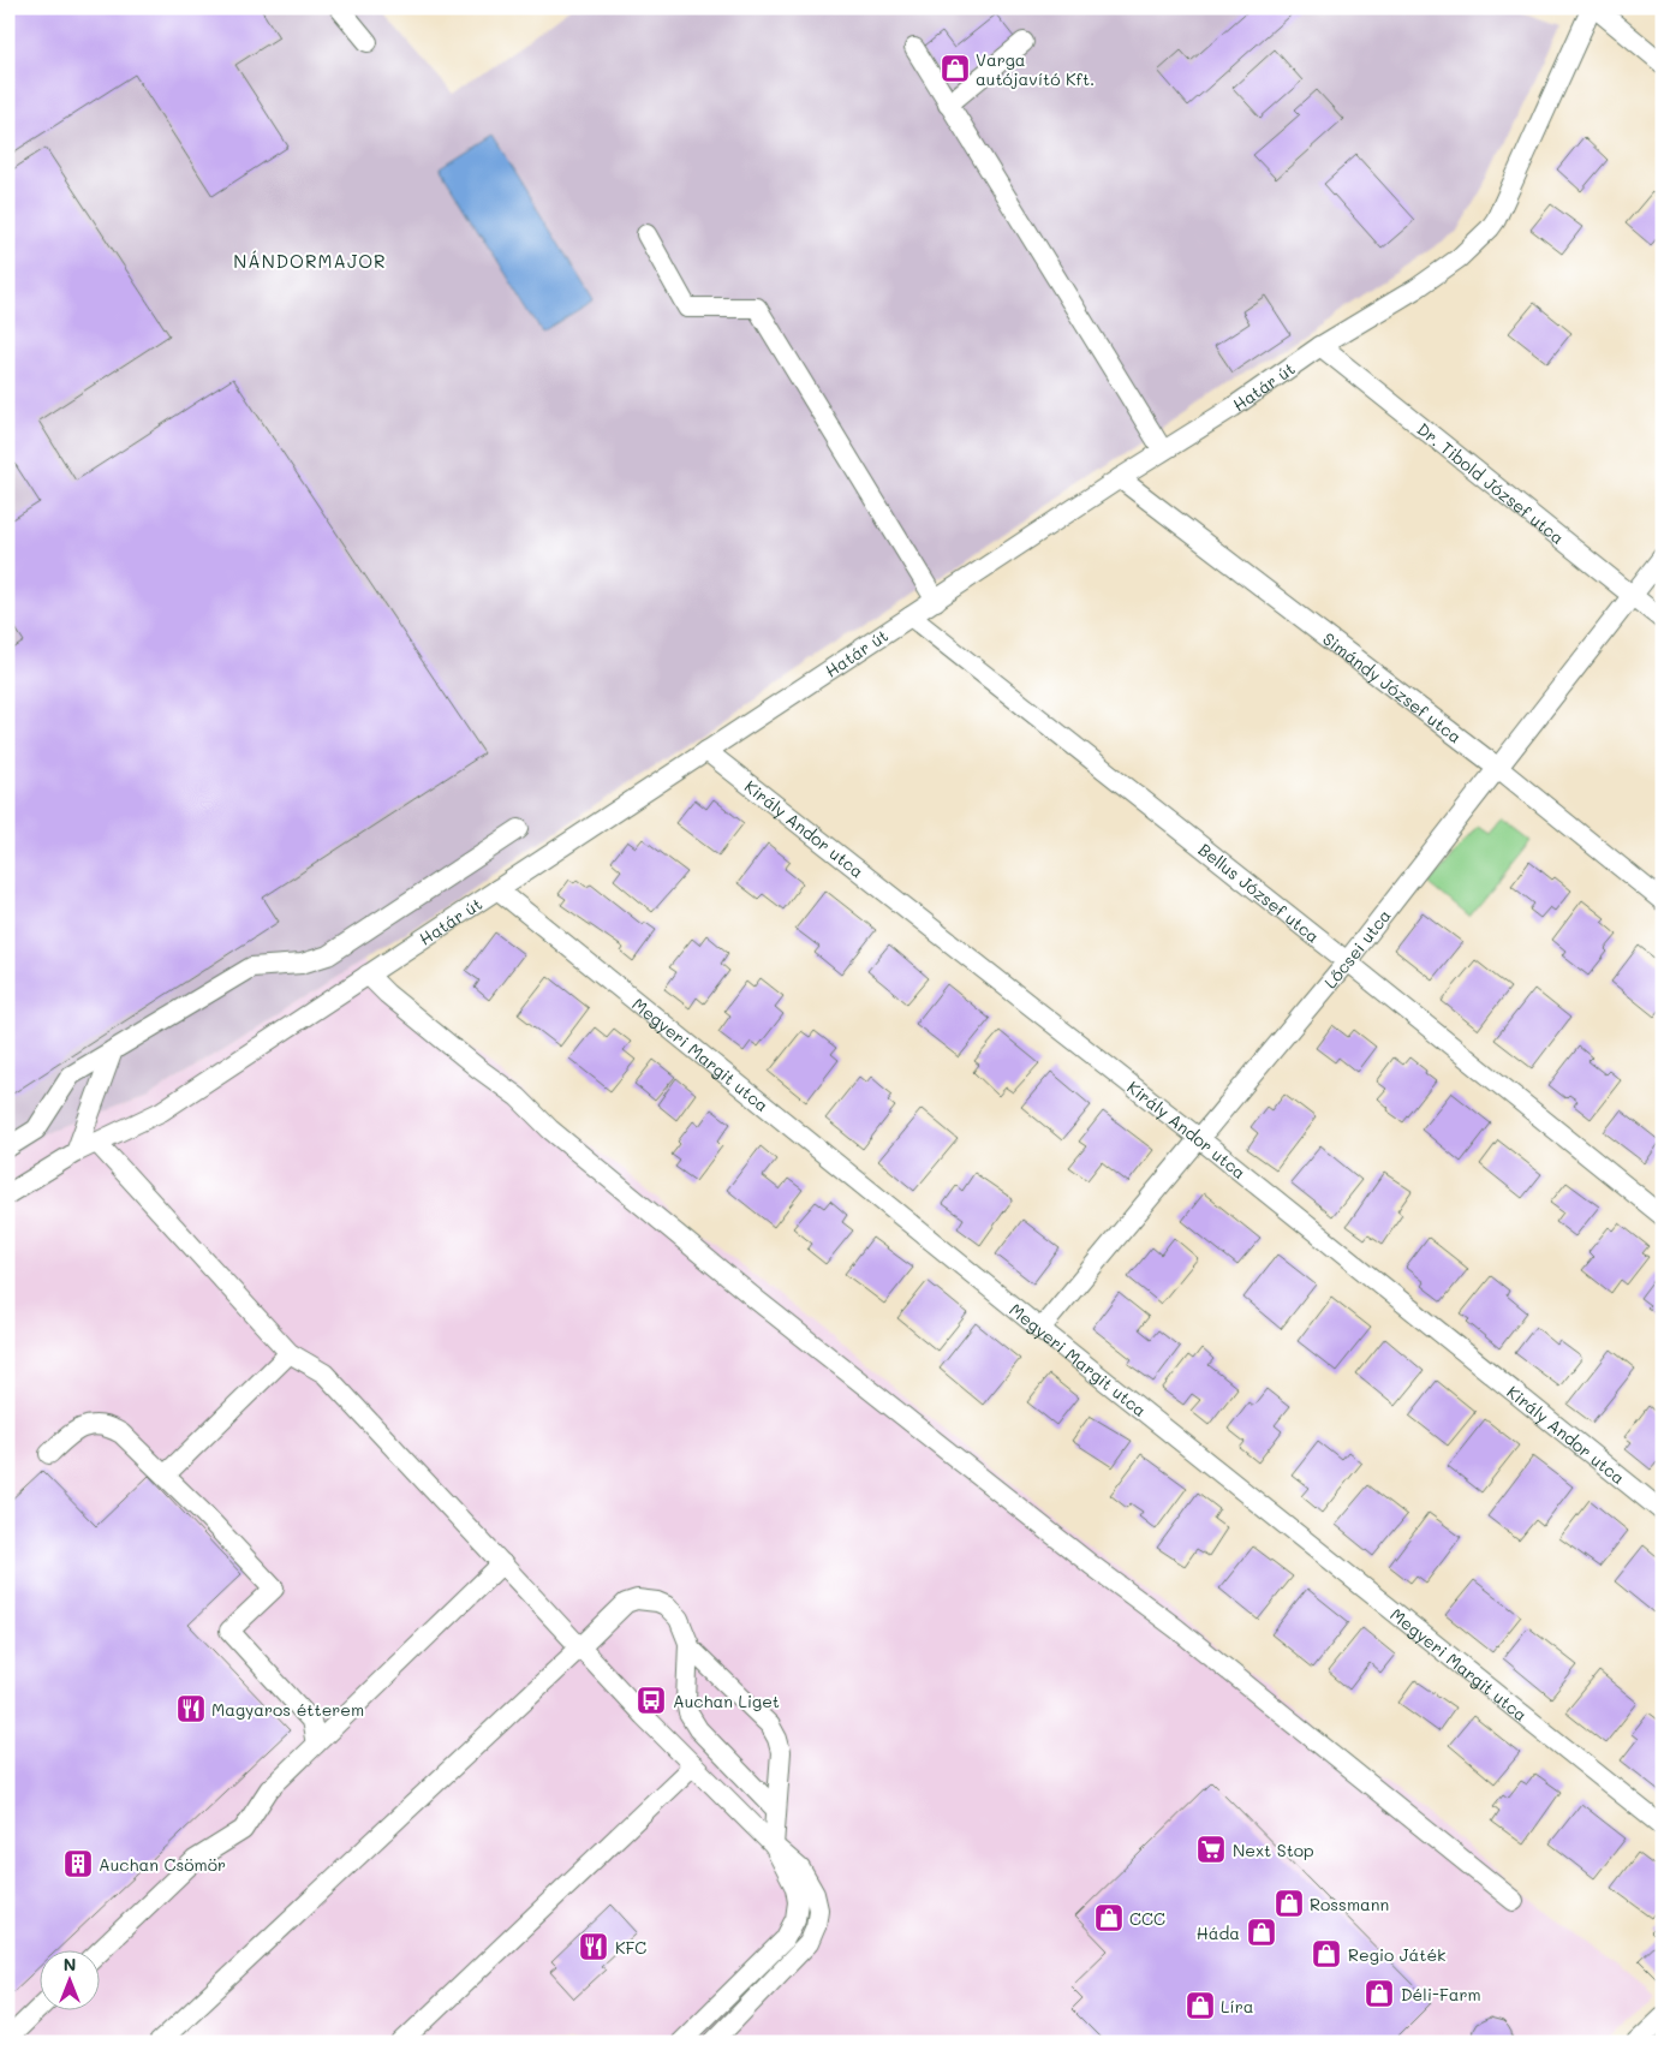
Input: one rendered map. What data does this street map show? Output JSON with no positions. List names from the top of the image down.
{
  "streets": {
    "street": [
      "Határ út",
      "Dr. Tibold József utca",
      "Simándy József utca",
      "Király Andor utca",
      "Bellus József utca",
      "Lőcsei utca",
      "Megyeri Margit utca"
    ]
  },
  "crossings": [
    ["Határ út", "Dr. Tibold József utca"],
    ["Határ út", "Simándy József utca"],
    ["Határ út", "Király Andor utca"],
    ["Határ út", "Bellus József utca"],
    ["Határ út", "Megyeri Margit utca"],
    ["Dr. Tibold József utca", "Lőcsei utca"],
    ["Simándy József utca", "Lőcsei utca"],
    ["Király Andor utca", "Lőcsei utca"],
    ["Bellus József utca", "Lőcsei utca"],
    ["Lőcsei utca", "Megyeri Margit utca"]
  ],
  "districts": ["NÁNDORMAJOR"],
  "places": {
    "shop": [
      "Varga autójavító Kft.",
      "Rossmann",
      "CCC",
      "Háda",
      "Regio Játék",
      "Déli-Farm",
      "Líra"
    ],
    "bus stop": ["Auchan Liget"],
    "restaurant": ["Magyaros étterem", "KFC"],
    "supermarket": ["Next Stop"],
    "building": ["Auchan Csömör"]
  },
  "north": "top"
}
